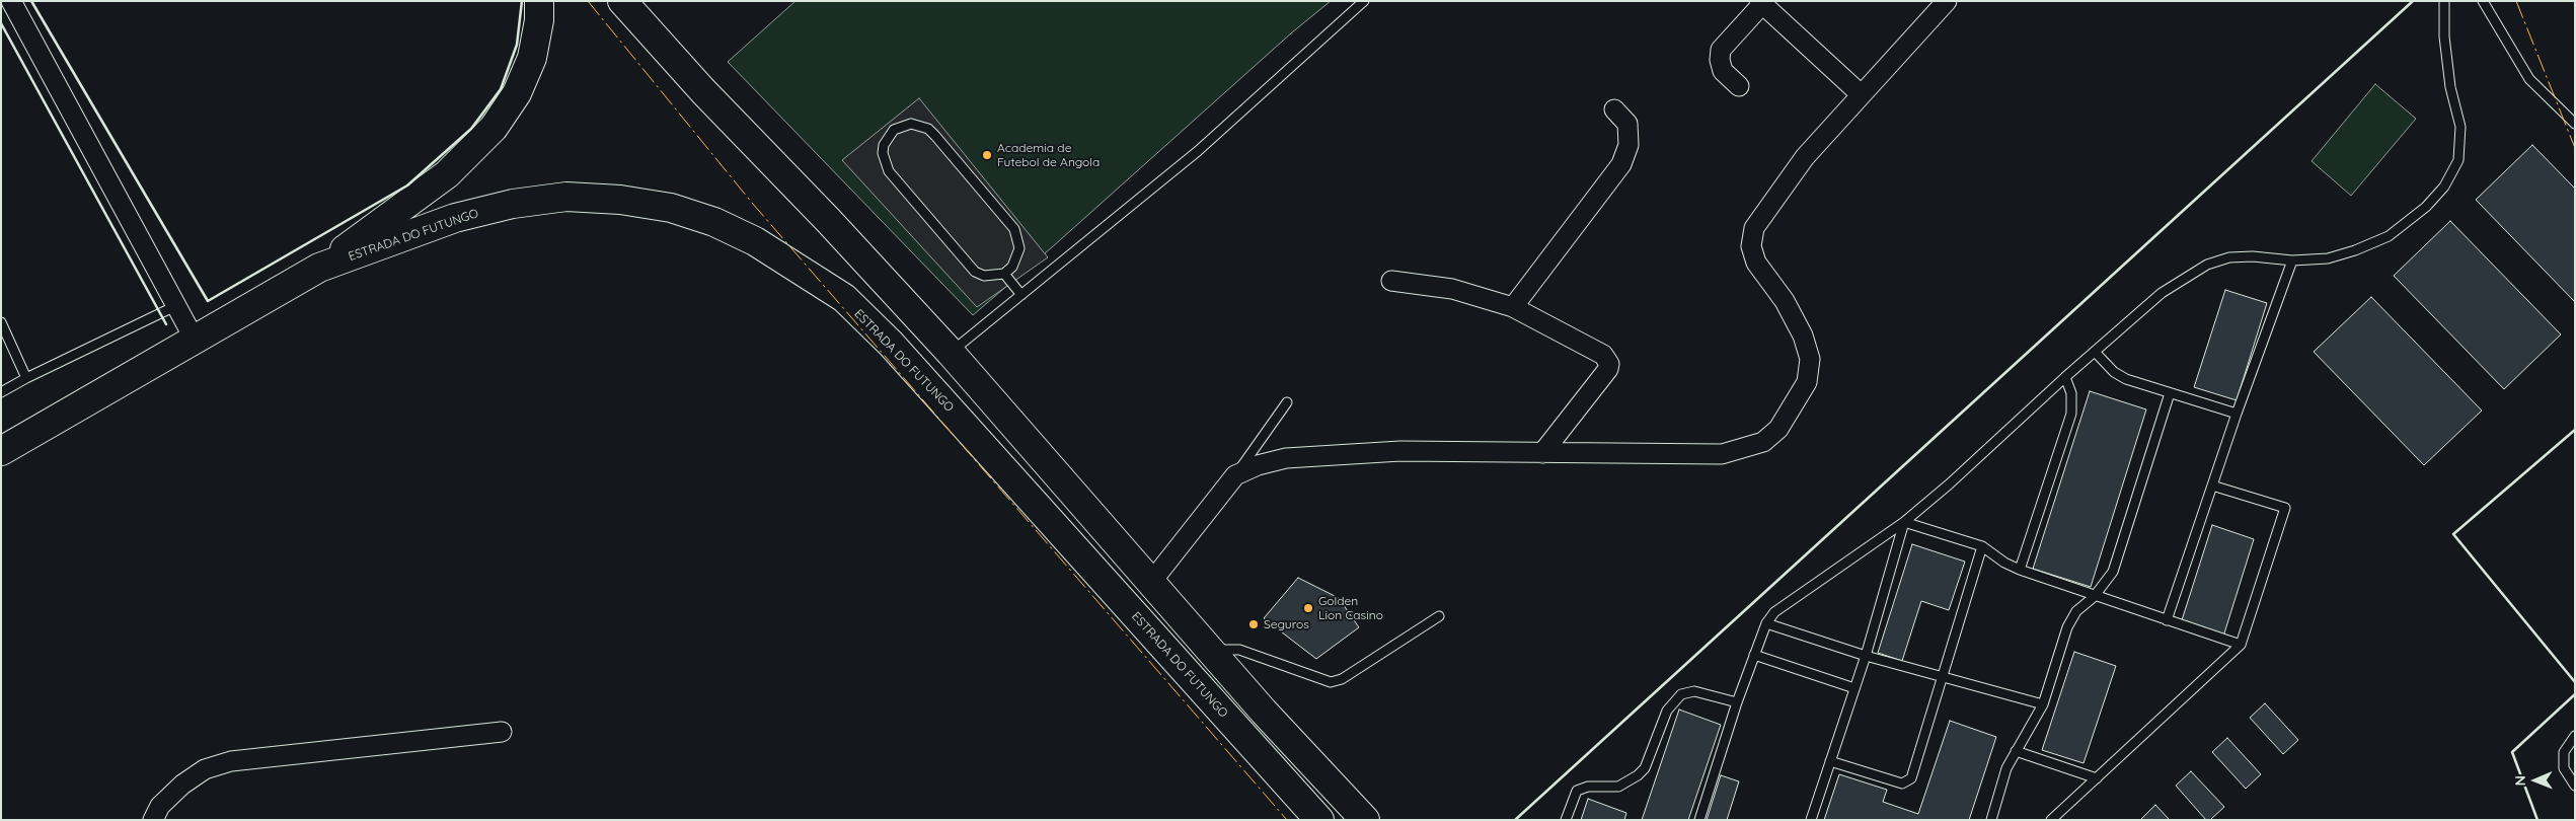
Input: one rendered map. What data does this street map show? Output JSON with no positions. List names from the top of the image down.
{
  "streets": {
    "main road": ["ESTRADA DO FUTUNGO"]
  },
  "places": ["Academia de Futebol de Angola", "Golden Lion Casino", "Seguros"],
  "north": "left"
}
